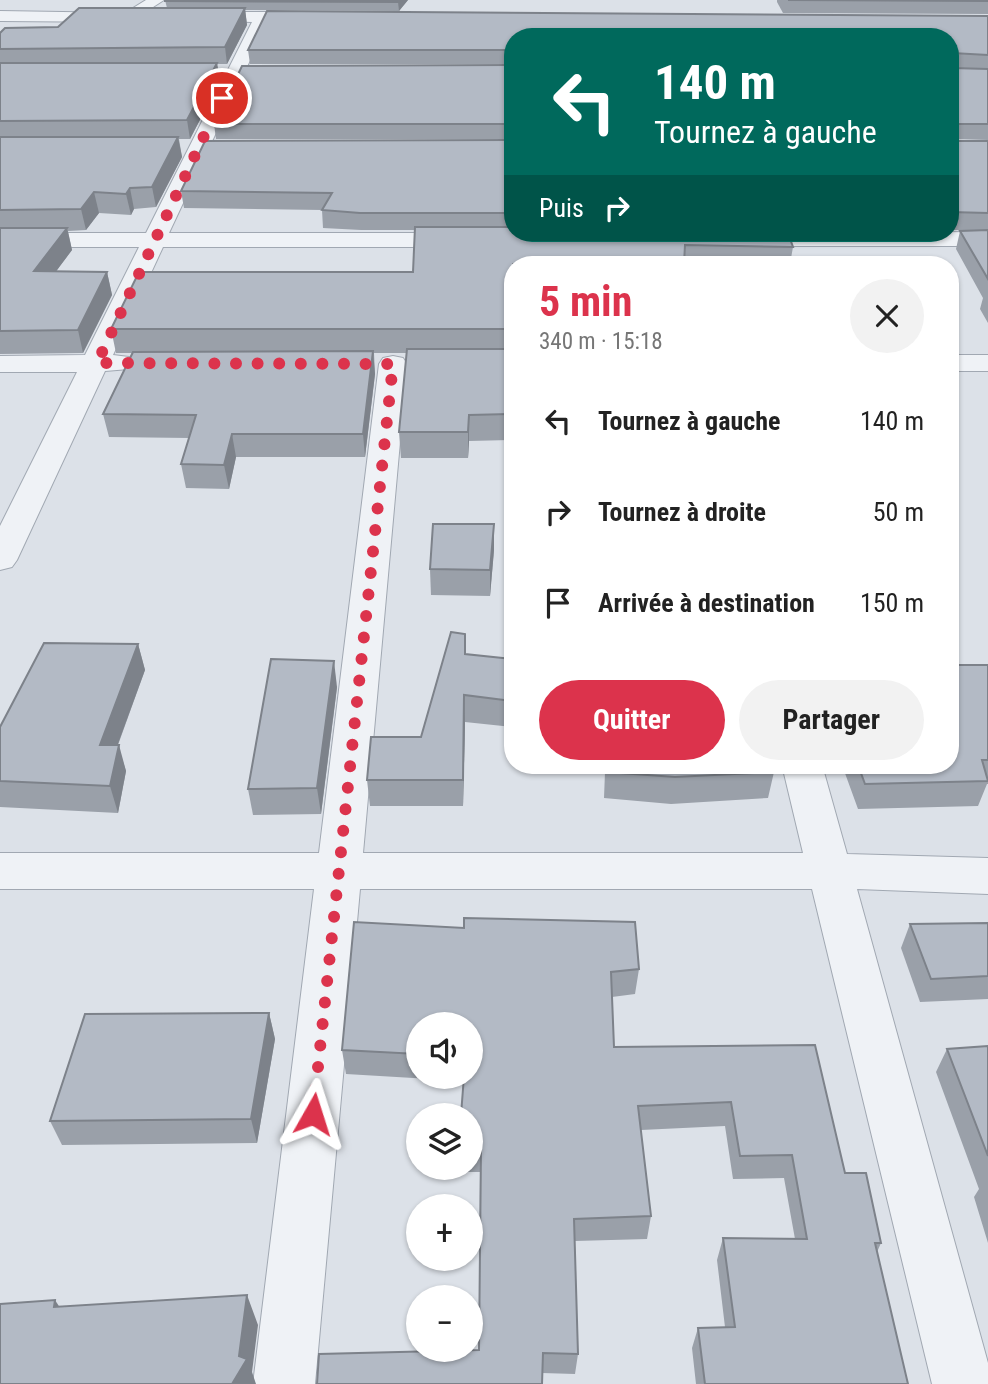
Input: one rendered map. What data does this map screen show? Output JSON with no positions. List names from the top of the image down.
{
  "page": {
    "turn": ["140 m", "Tournez à gauche"],
    "then": "Puis",
    "heading": ["5 min", "340 m · 15:18"],
    "list": [
      {
        "name": "Tournez à gauche",
        "value": "140 m"
      },
      {
        "name": "Tournez à droite",
        "value": "50 m"
      },
      {
        "name": "Arrivée à destination",
        "value": "150 m"
      }
    ],
    "buttons": ["Quitter", "Partager"],
    "map_buttons": ["+", "−"]
  }
}
